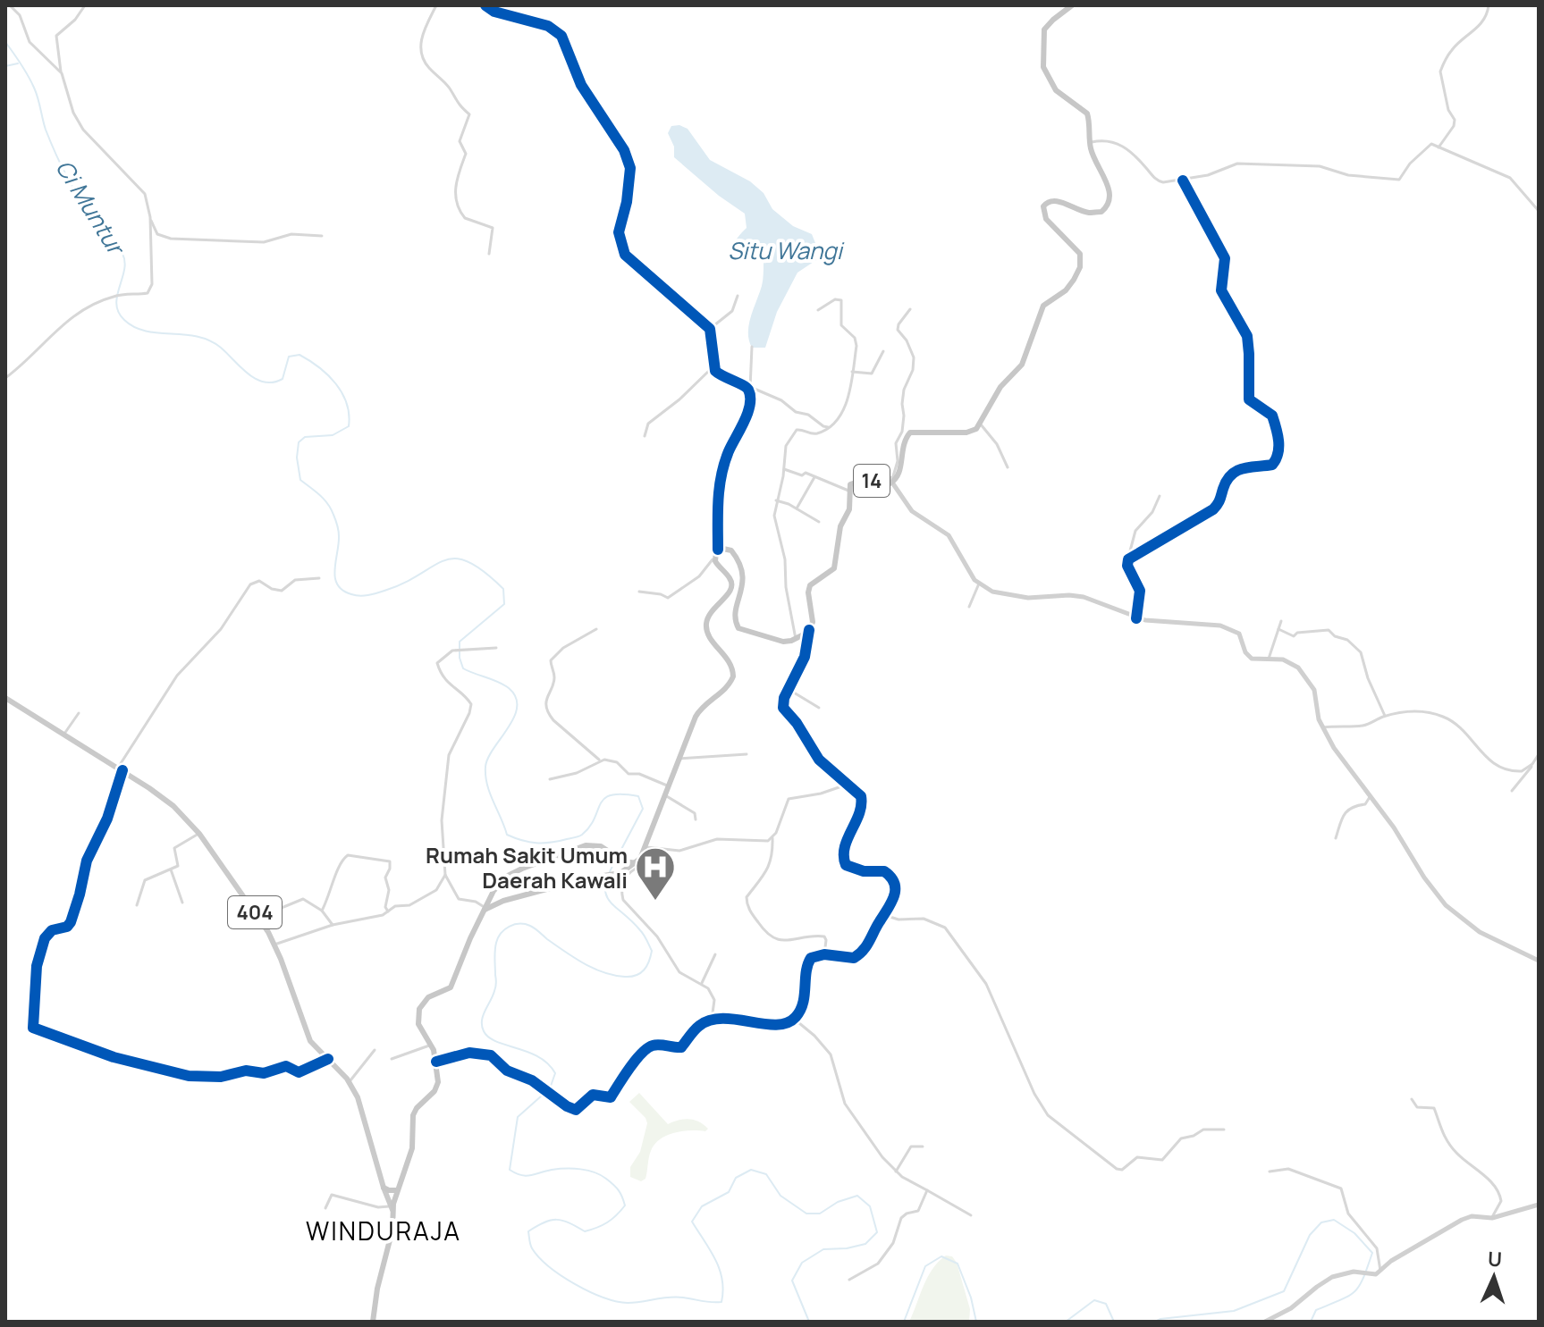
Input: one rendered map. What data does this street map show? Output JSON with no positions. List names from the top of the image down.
{
  "streets": {
    "highway": ["14"],
    "main road": ["404"]
  },
  "districts": ["WINDURAJA"],
  "water": ["Ci Muntur", "Situ Wangi"],
  "places": {
    "hospital": ["Rumah Sakit Umum Daerah Kawali"]
  },
  "north": "top"
}
